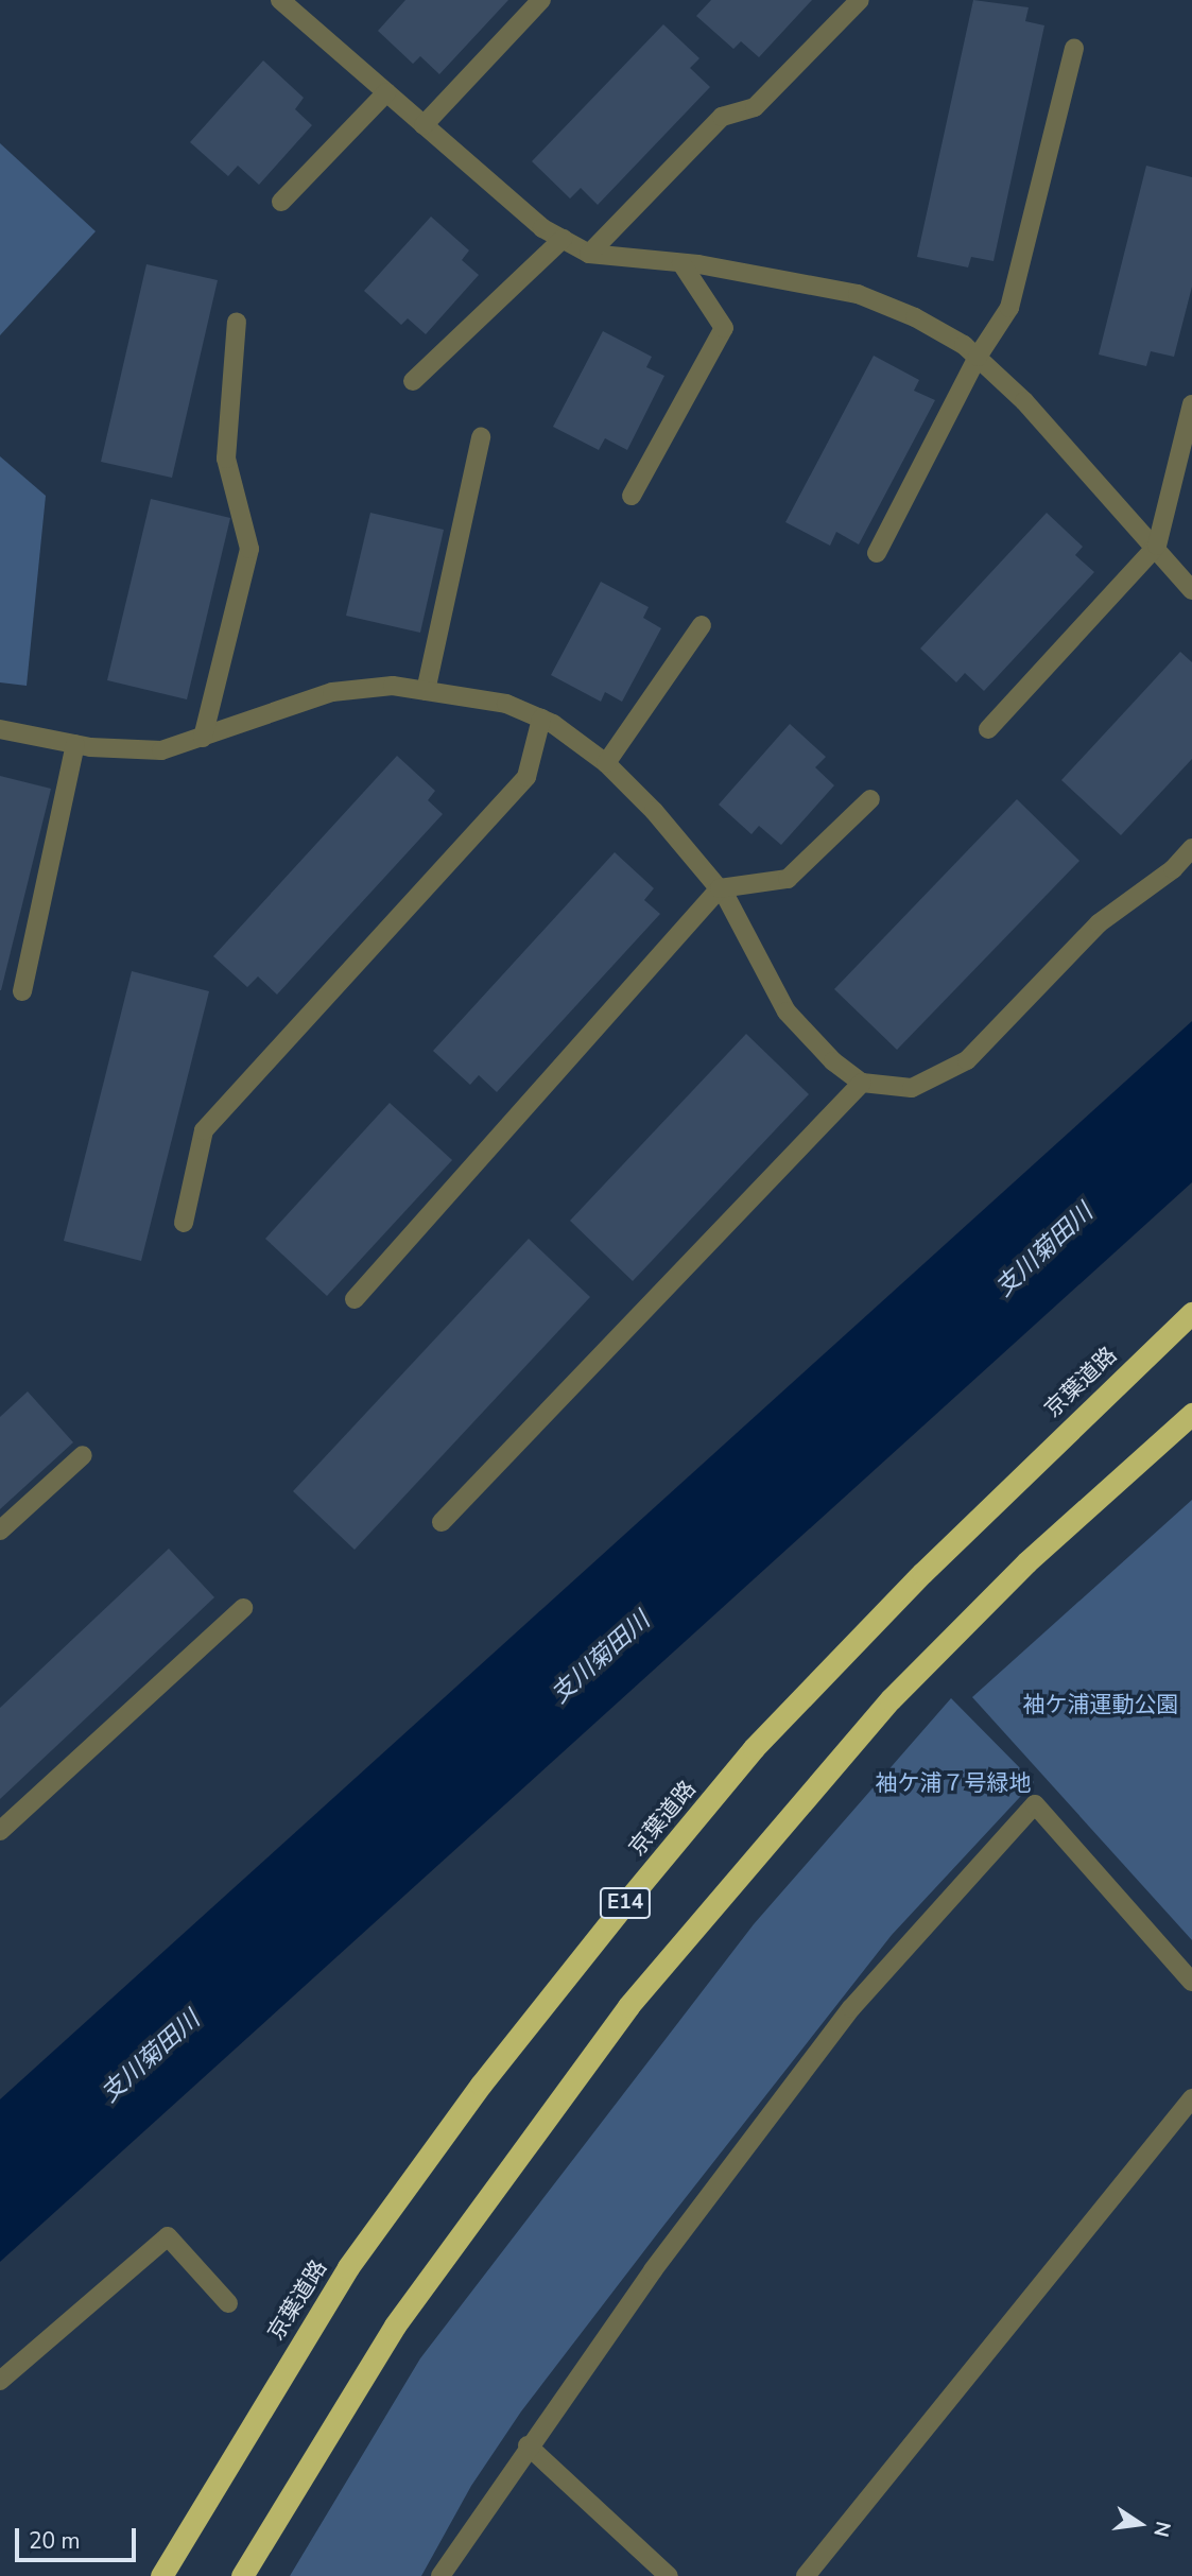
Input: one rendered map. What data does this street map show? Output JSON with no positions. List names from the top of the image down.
{
  "streets": {
    "highway": ["京葉道路", "E14"]
  },
  "water": ["支川菊田川"],
  "parks": ["袖ケ浦運動公園", "袖ケ浦７号緑地"],
  "scale_bar": "20 m",
  "north": "right"
}
